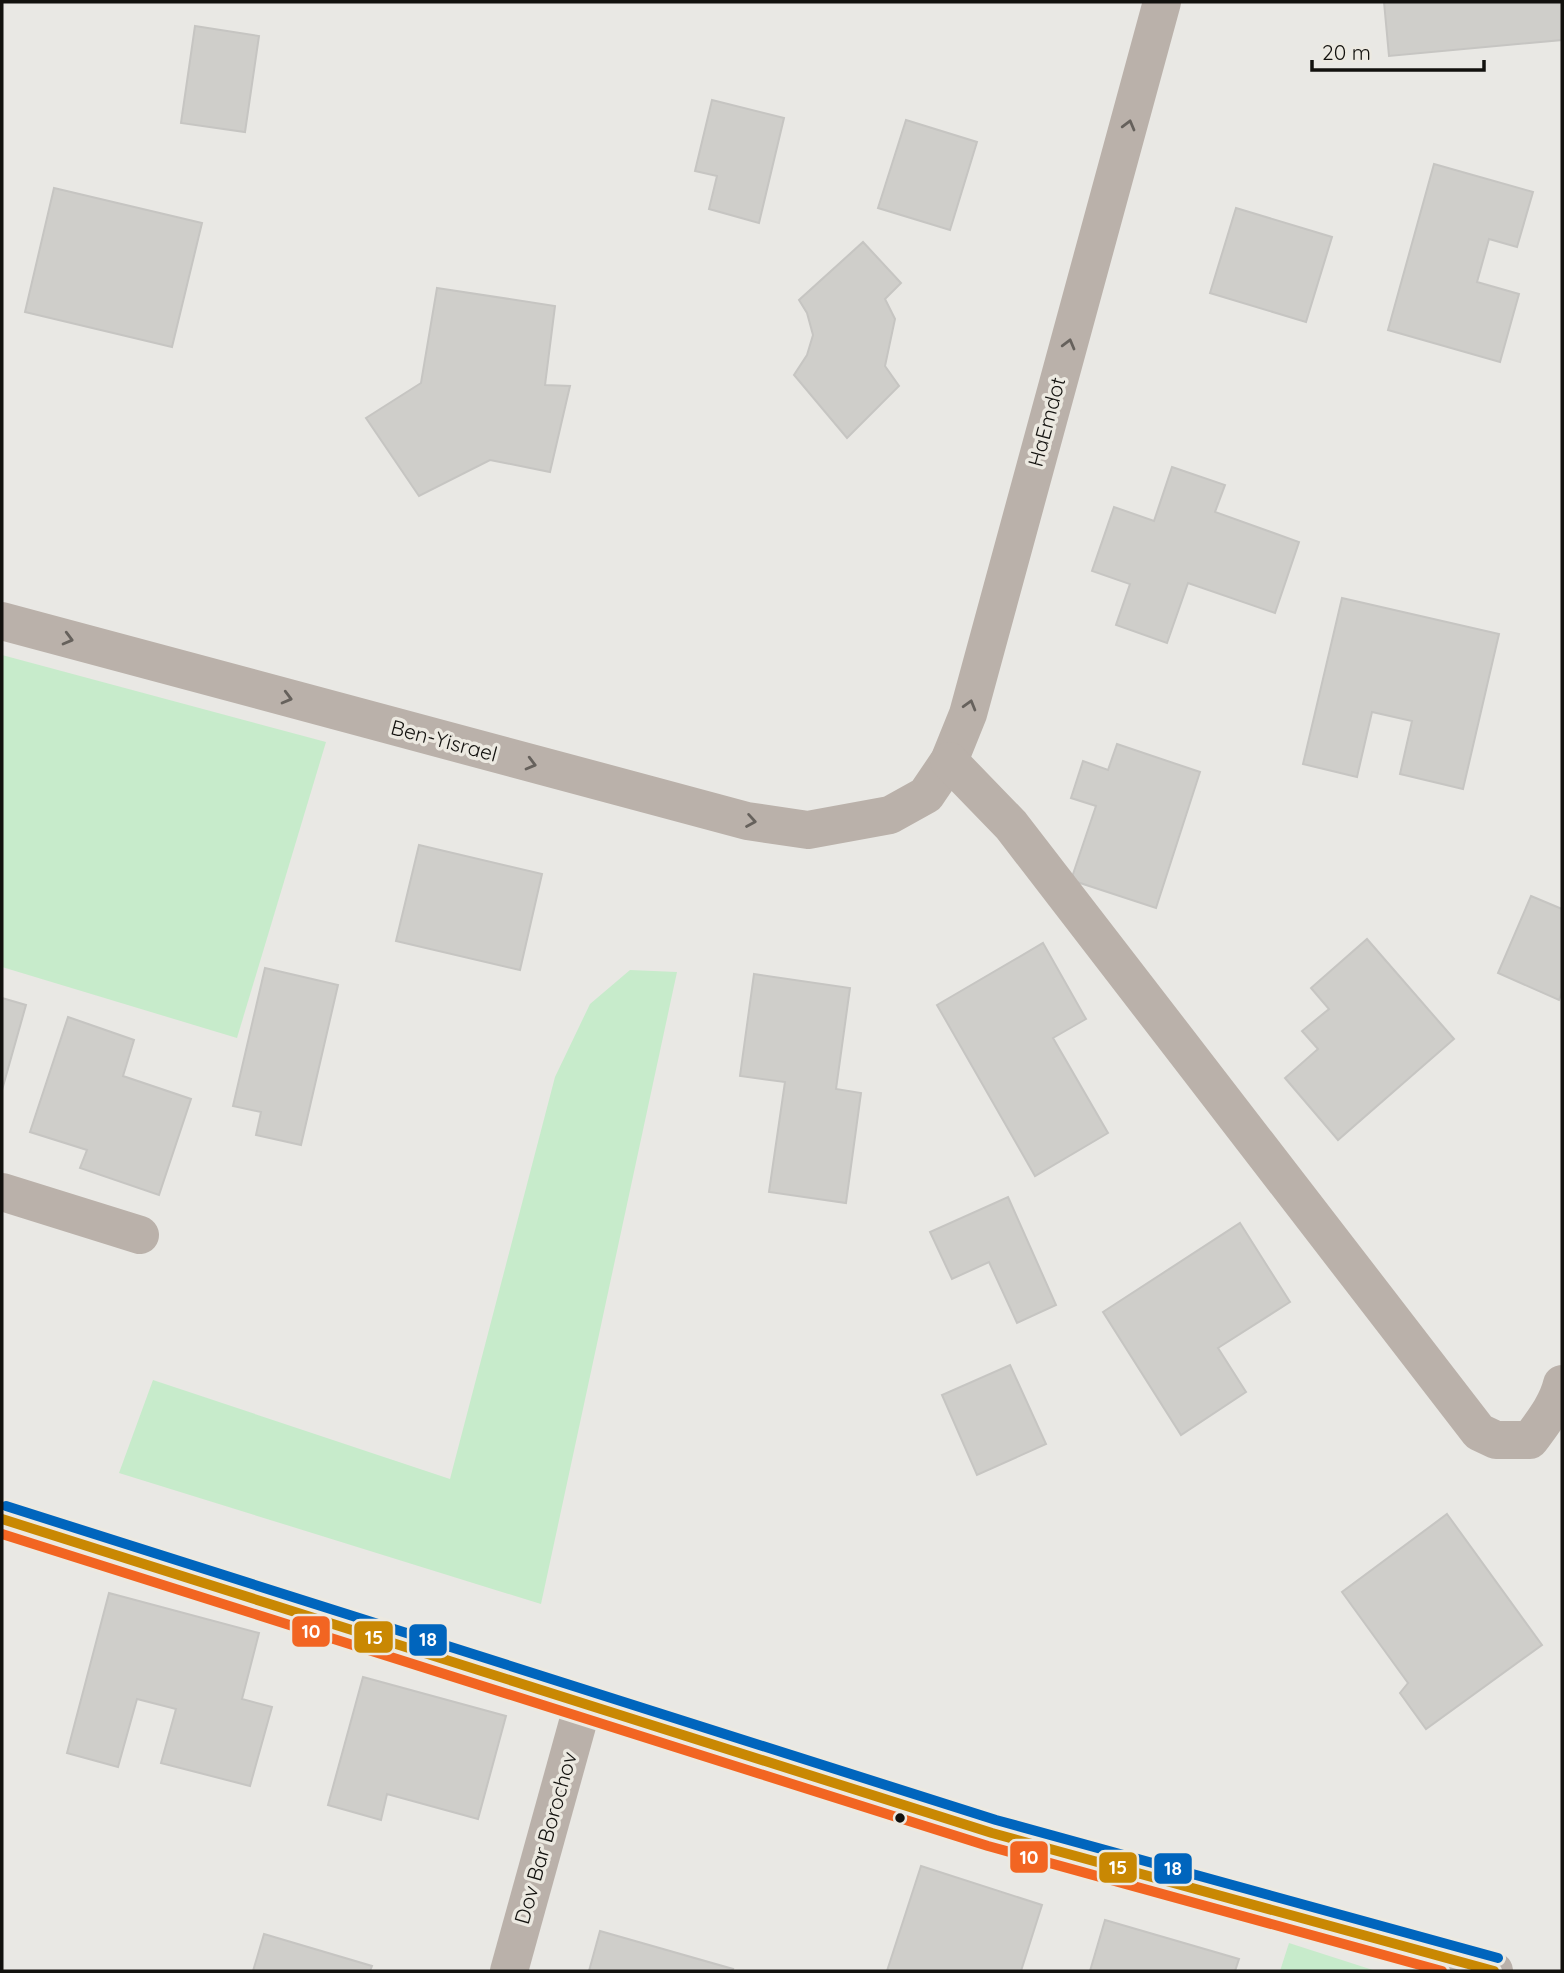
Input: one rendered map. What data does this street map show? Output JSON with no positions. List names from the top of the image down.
{
  "streets": {
    "street": ["HaEmdot", "Ben-Yisrael", "Dov Bar Borochov"]
  },
  "crossings": [
    ["HaEmdot", "Ben-Yisrael"]
  ],
  "one_way": ["HaEmdot", "Ben-Yisrael"],
  "lines": ["transit line 18", "transit line 15", "transit line 10"],
  "scale_bar": "20 m"
}
